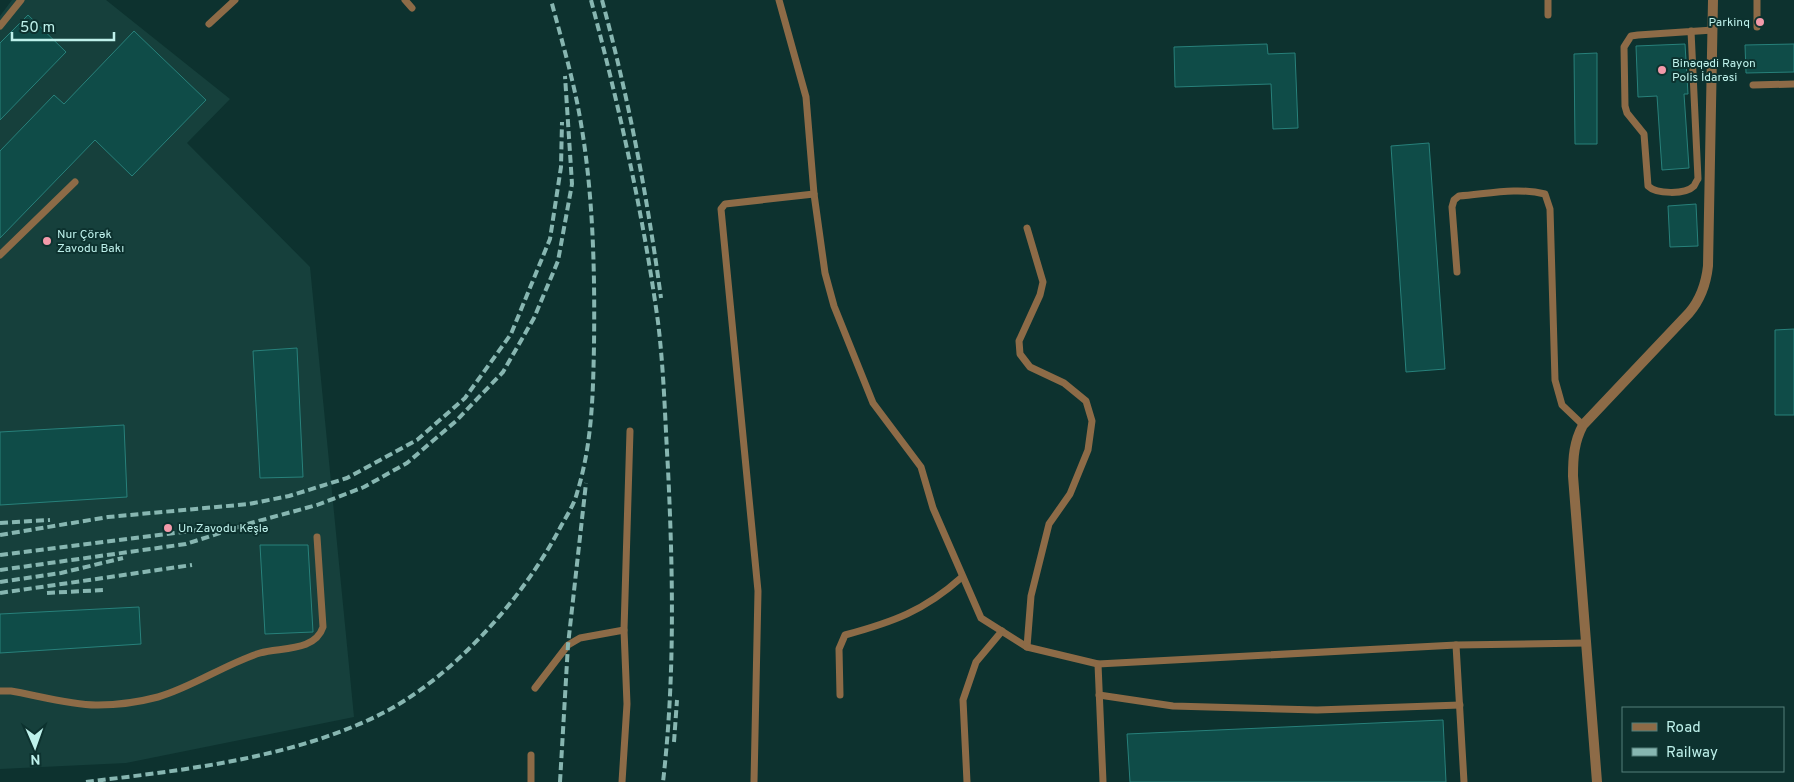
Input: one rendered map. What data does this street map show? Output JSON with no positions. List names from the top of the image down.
{
  "places": [
    "Parkinq",
    "Binəqədi Rayon Polis İdarəsi",
    "Nur Çörək Zavodu Bakı",
    "Un Zavodu Keşlə"
  ],
  "legend": ["Road", "Railway"],
  "scale_bar": "50 m",
  "north": "bottom"
}
